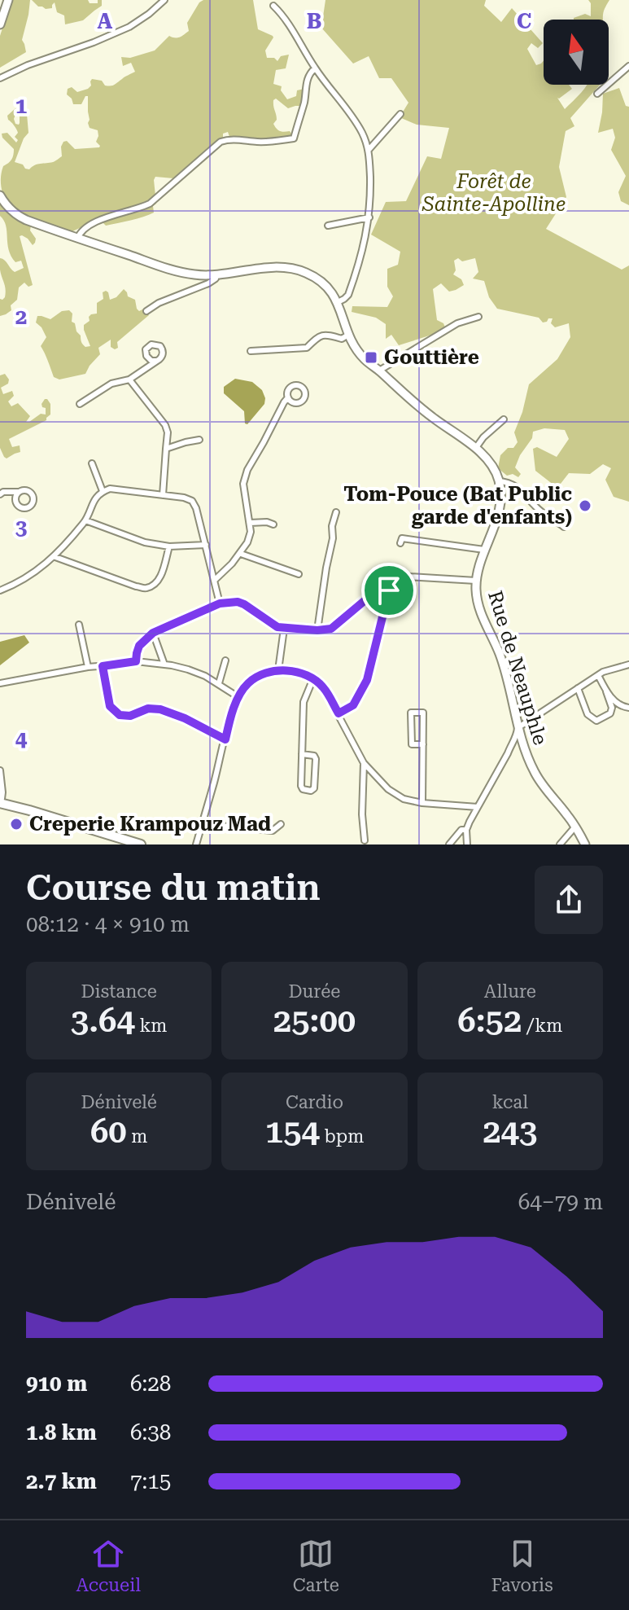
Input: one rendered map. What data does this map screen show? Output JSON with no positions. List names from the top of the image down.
{
  "streets": {
    "street": ["Rue de Neauphle"]
  },
  "parks": ["Forêt de Sainte-Apolline"],
  "places": {
    "transit": ["Gouttière"],
    "other": ["Tom-Pouce (Bat Public garde d'enfants)", "Creperie Krampouz Mad"]
  },
  "north": "top",
  "page": {
    "heading": ["Course du matin", "08:12 · 4 × 910 m"],
    "stats": [
      ["Distance", "3.64 km"],
      ["Durée", "25:00"],
      ["Allure", "6:52 /km"],
      ["Dénivelé", "60 m"],
      ["Cardio", "154 bpm"],
      ["kcal", "243"]
    ],
    "chart": ["Dénivelé", "64–79 m"],
    "list": [
      {
        "name": "910 m",
        "note": "6:28"
      },
      {
        "name": "1.8 km",
        "note": "6:38"
      },
      {
        "name": "2.7 km",
        "note": "7:15"
      }
    ],
    "tabs": ["Accueil", "Carte", "Favoris"]
  },
  "grid": {
    "columns": ["A", "B", "C"],
    "rows": [
      "1",
      "2",
      "3",
      "4"
    ]
  }
}
